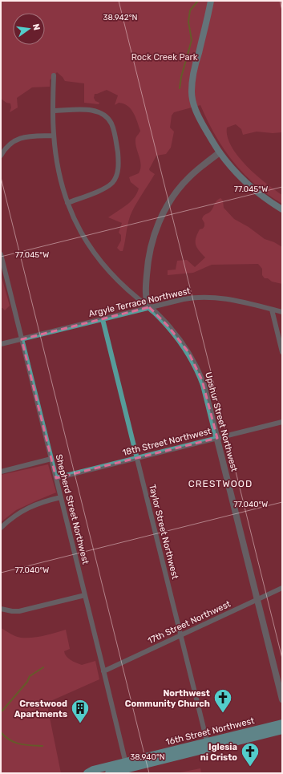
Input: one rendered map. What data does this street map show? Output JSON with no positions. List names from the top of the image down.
{
  "streets": {
    "main road": ["16th Street Northwest"],
    "street": [
      "Argyle Terrace Northwest",
      "Upshur Street Northwest",
      "18th Street Northwest",
      "Shepherd Street Northwest",
      "Taylor Street Northwest",
      "17th Street Northwest"
    ]
  },
  "crossings": [
    ["Argyle Terrace Northwest", "Upshur Street Northwest"],
    ["Argyle Terrace Northwest", "Shepherd Street Northwest"],
    ["Argyle Terrace Northwest", "Taylor Street Northwest"],
    ["Upshur Street Northwest", "18th Street Northwest"],
    ["Upshur Street Northwest", "17th Street Northwest"],
    ["18th Street Northwest", "Shepherd Street Northwest"],
    ["18th Street Northwest", "Taylor Street Northwest"],
    ["Shepherd Street Northwest", "17th Street Northwest"],
    ["Shepherd Street Northwest", "16th Street Northwest"],
    ["Taylor Street Northwest", "17th Street Northwest"],
    ["Taylor Street Northwest", "16th Street Northwest"]
  ],
  "districts": ["CRESTWOOD"],
  "parks": ["Rock Creek Park"],
  "places": {
    "church": ["Northwest Community Church", "Iglesia ni Cristo"],
    "building": ["Crestwood Apartments"]
  },
  "north": "right",
  "coordinates": [
    "38.942°N",
    "77.045°W",
    "77.040°W",
    "38.940°N"
  ]
}
